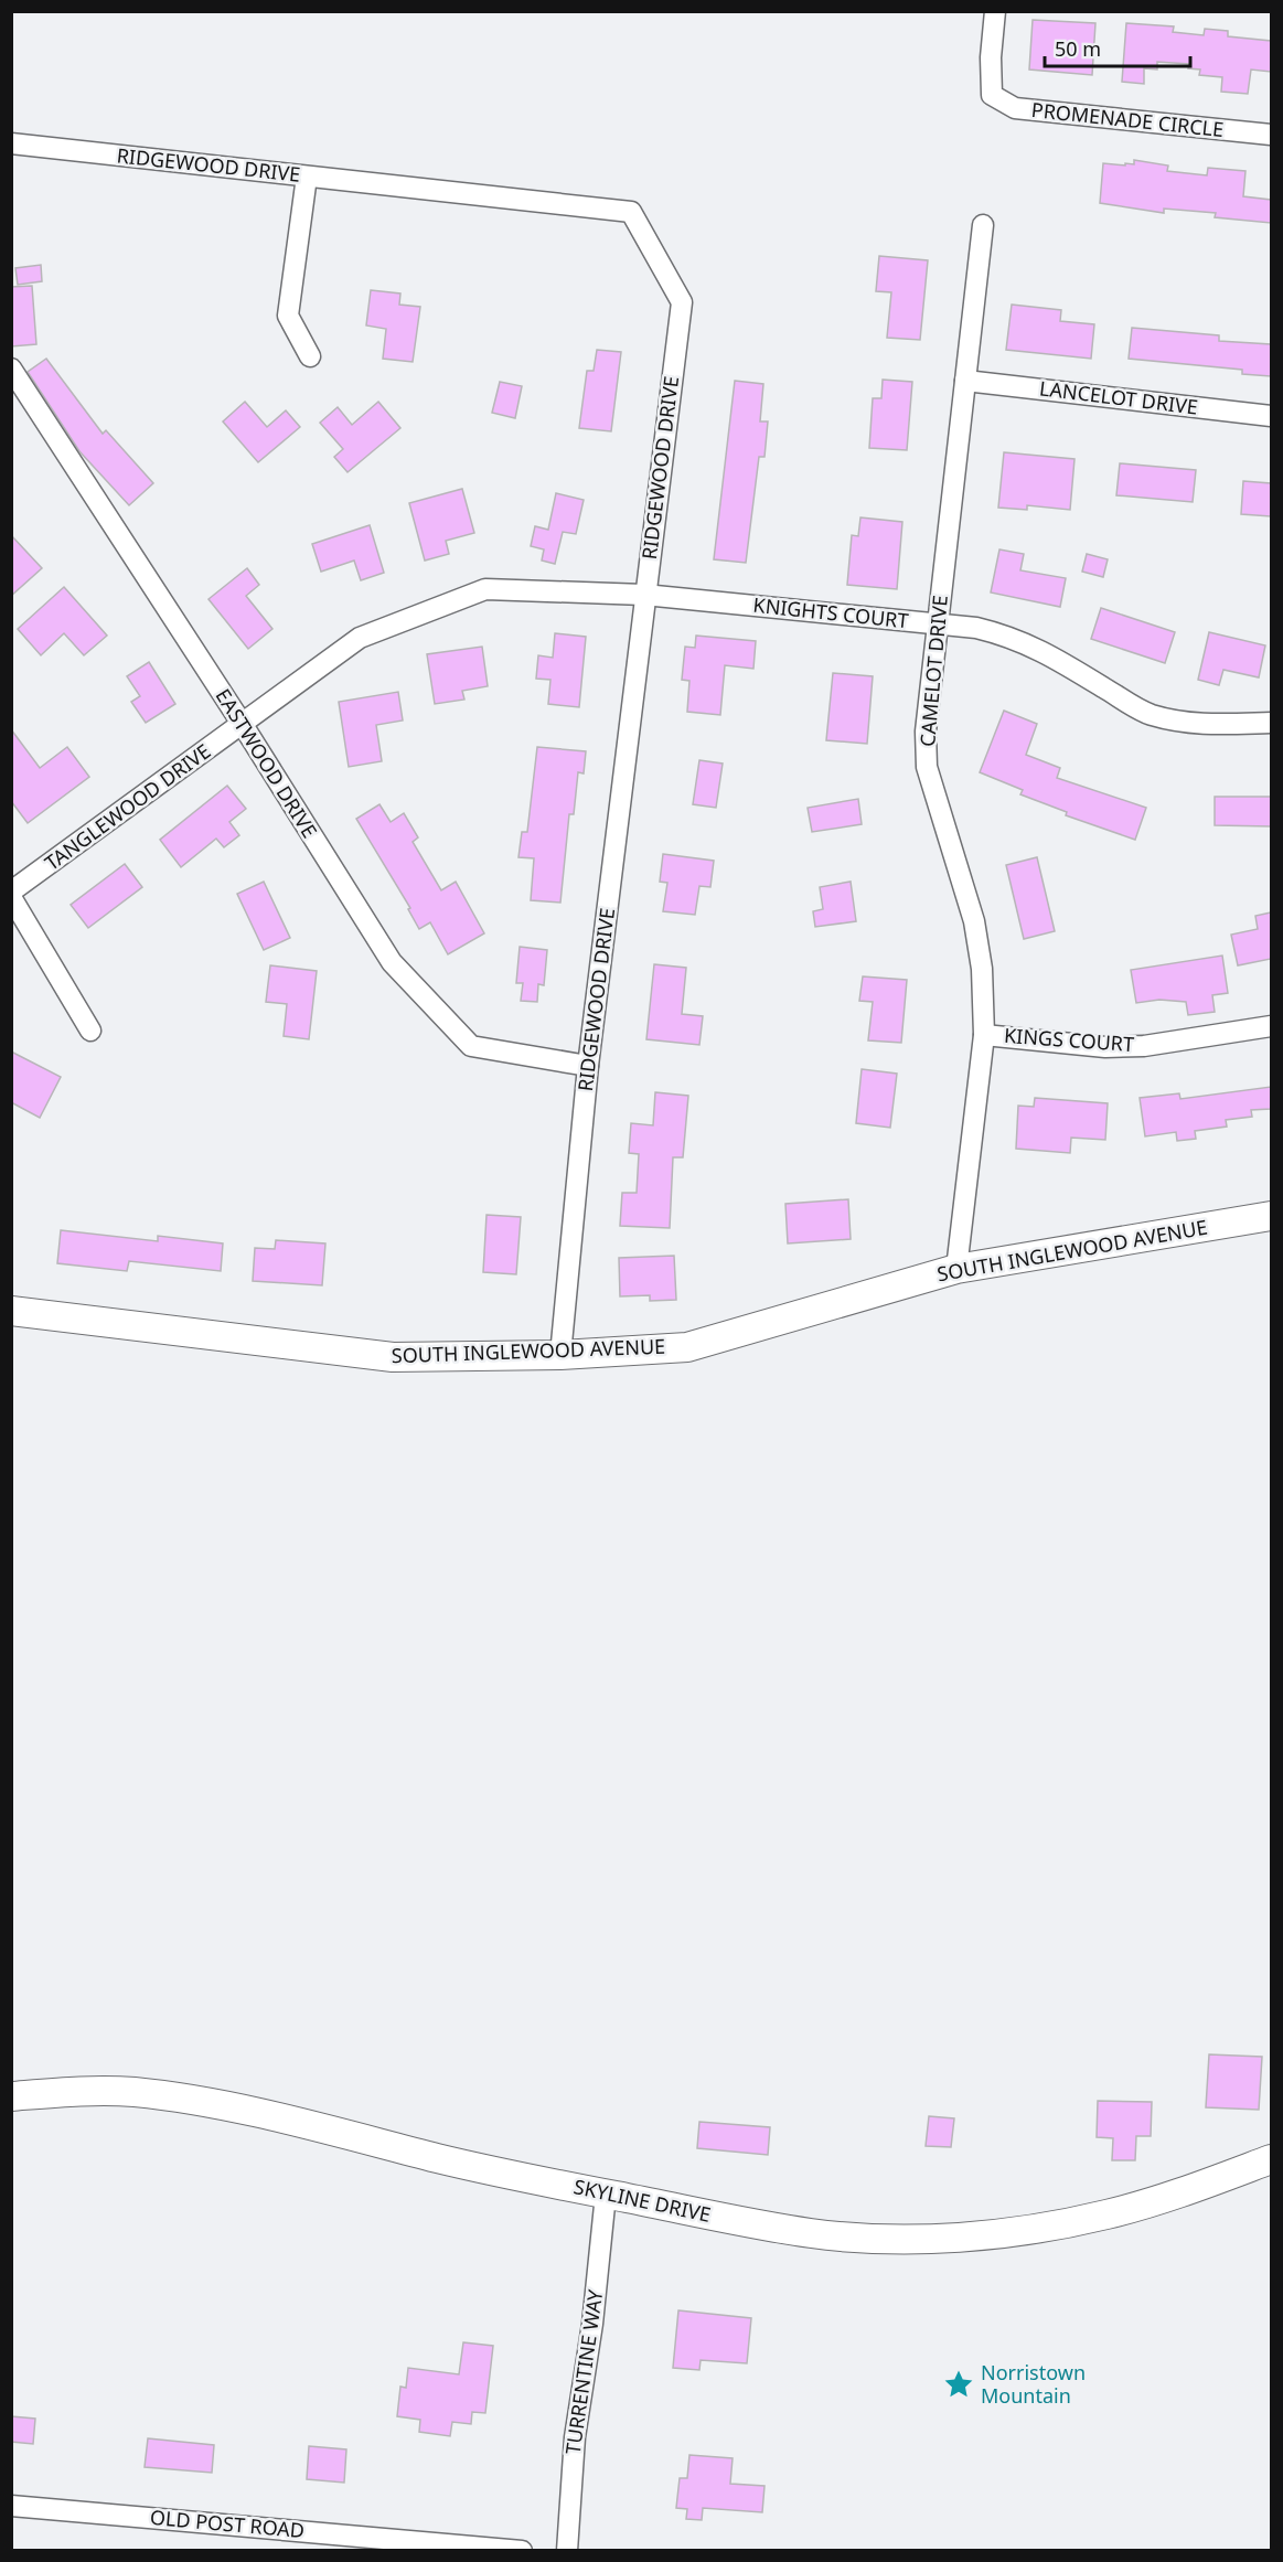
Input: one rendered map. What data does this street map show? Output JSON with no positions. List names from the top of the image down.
{
  "streets": {
    "street": [
      "PROMENADE CIRCLE",
      "RIDGEWOOD DRIVE",
      "LANCELOT DRIVE",
      "KNIGHTS COURT",
      "CAMELOT DRIVE",
      "EASTWOOD DRIVE",
      "TANGLEWOOD DRIVE",
      "KINGS COURT",
      "SOUTH INGLEWOOD AVENUE",
      "SKYLINE DRIVE",
      "TURRENTINE WAY",
      "OLD POST ROAD"
    ]
  },
  "crossings": [
    ["RIDGEWOOD DRIVE", "KNIGHTS COURT"],
    ["RIDGEWOOD DRIVE", "EASTWOOD DRIVE"],
    ["RIDGEWOOD DRIVE", "TANGLEWOOD DRIVE"],
    ["RIDGEWOOD DRIVE", "SOUTH INGLEWOOD AVENUE"],
    ["LANCELOT DRIVE", "CAMELOT DRIVE"],
    ["KNIGHTS COURT", "CAMELOT DRIVE"],
    ["KNIGHTS COURT", "TANGLEWOOD DRIVE"],
    ["CAMELOT DRIVE", "KINGS COURT"],
    ["CAMELOT DRIVE", "SOUTH INGLEWOOD AVENUE"],
    ["EASTWOOD DRIVE", "TANGLEWOOD DRIVE"],
    ["SKYLINE DRIVE", "TURRENTINE WAY"]
  ],
  "places": {
    "place": ["Norristown Mountain"]
  },
  "scale_bar": "50 m"
}
